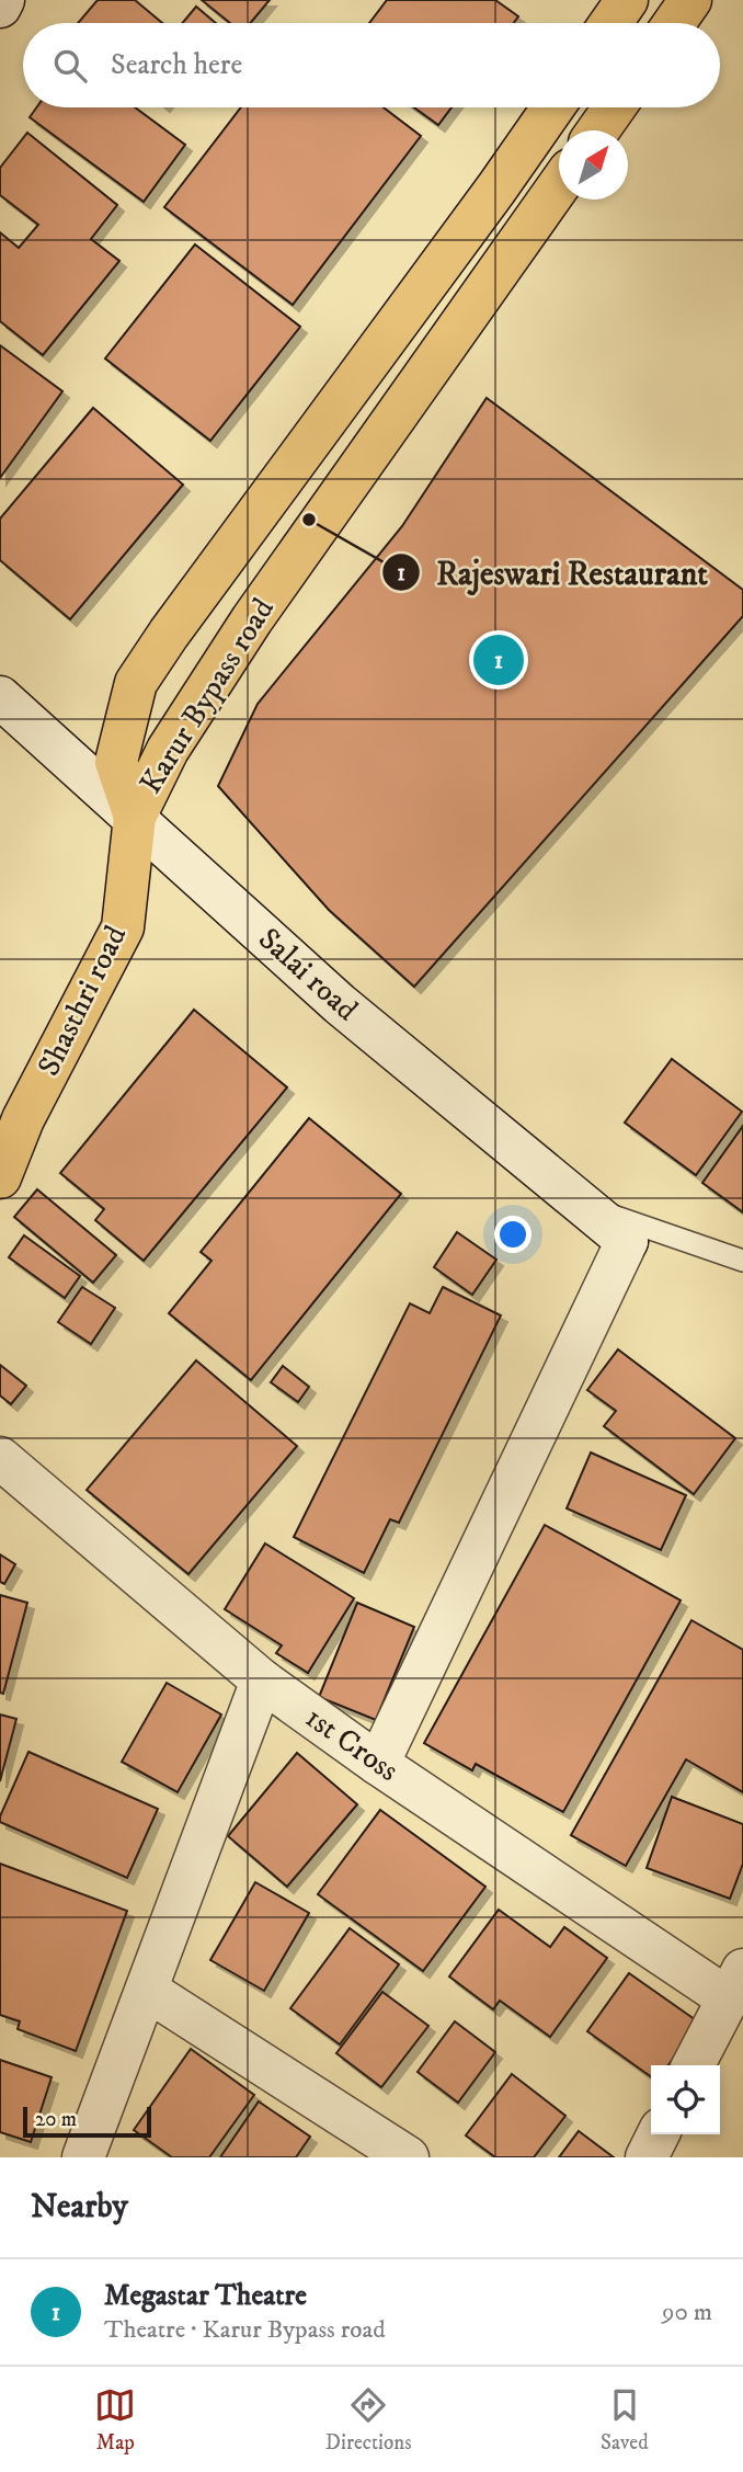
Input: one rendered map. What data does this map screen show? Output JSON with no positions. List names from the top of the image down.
{
  "streets": {
    "main road": ["Karur Bypass road", "Shasthri road"],
    "street": ["Salai road", "1st Cross"]
  },
  "crossings": [
    ["Karur Bypass road", "Salai road"],
    ["Karur Bypass road", "Shasthri road"],
    ["Salai road", "Shasthri road"],
    ["Salai road", "1st Cross"]
  ],
  "places": ["Rajeswari Restaurant"],
  "scale_bar": "20 m",
  "north": "top right",
  "page": {
    "search": "Search here",
    "pins": "1",
    "scale": "20 m",
    "heading": "Nearby",
    "list": [
      {
        "mark": "1",
        "name": "Megastar Theatre",
        "note": "Theatre · Karur Bypass road",
        "value": "90 m"
      }
    ],
    "nav": ["Map", "Directions", "Saved"]
  }
}
